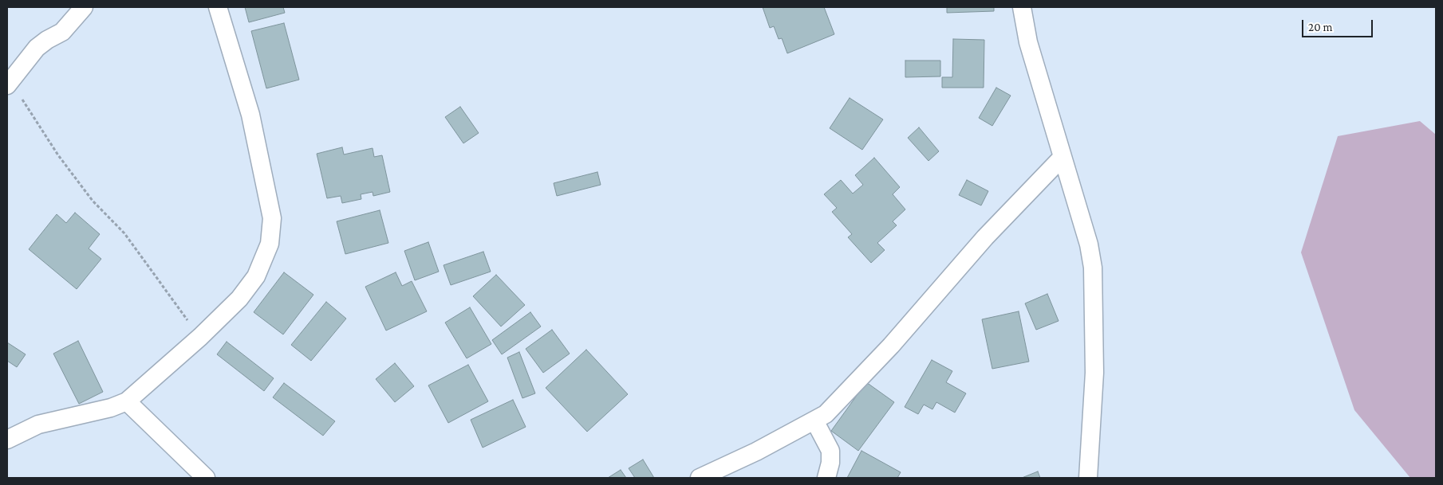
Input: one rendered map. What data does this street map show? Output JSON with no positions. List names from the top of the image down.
{
  "scale_bar": "20 m"
}
